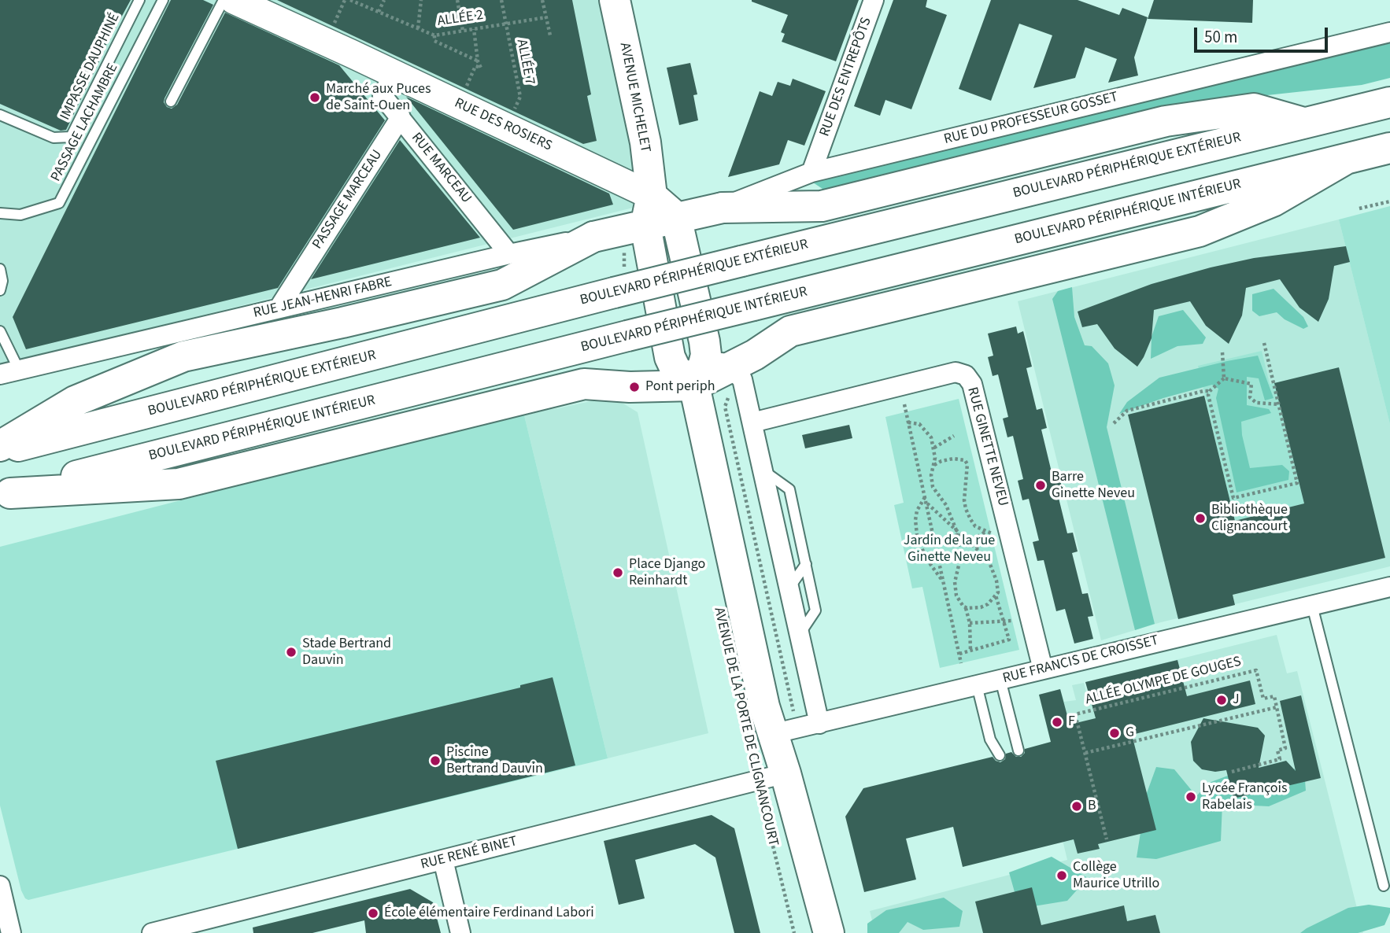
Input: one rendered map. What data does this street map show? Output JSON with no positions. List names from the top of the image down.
{
  "streets": {
    "main road": [
      "AVENUE MICHELET",
      "RUE DU PROFESSEUR GOSSET",
      "BOULEVARD PÉRIPHÉRIQUE EXTÉRIEUR",
      "BOULEVARD PÉRIPHÉRIQUE INTÉRIEUR",
      "RUE JEAN-HENRI FABRE",
      "AVENUE DE LA PORTE DE CLIGNANCOURT"
    ],
    "street": [
      "RUE DES ENTREPÔTS",
      "RUE DES ROSIERS",
      "RUE MARCEAU",
      "PASSAGE MARCEAU",
      "RUE GINETTE NEVEU",
      "RUE FRANCIS DE CROISSET",
      "RUE RENÉ BINET"
    ],
    "lane": ["IMPASSE DAUPHINÉ", "PASSAGE LACHAMBRE"],
    "path": ["ALLÉE 2", "ALLÉE 7", "ALLÉE OLYMPE DE GOUGES"]
  },
  "crossings": [
    ["ALLÉE 2", "ALLÉE 7"],
    ["ALLÉE 7", "RUE DES ROSIERS"],
    ["RUE DES ENTREPÔTS", "RUE DU PROFESSEUR GOSSET"],
    ["AVENUE MICHELET", "RUE DES ROSIERS"],
    ["RUE DU PROFESSEUR GOSSET", "RUE JEAN-HENRI FABRE"],
    ["RUE DES ROSIERS", "RUE MARCEAU"],
    ["RUE MARCEAU", "PASSAGE MARCEAU"],
    ["RUE MARCEAU", "RUE JEAN-HENRI FABRE"],
    ["PASSAGE MARCEAU", "RUE JEAN-HENRI FABRE"],
    ["RUE GINETTE NEVEU", "RUE FRANCIS DE CROISSET"],
    ["RUE FRANCIS DE CROISSET", "AVENUE DE LA PORTE DE CLIGNANCOURT"],
    ["AVENUE DE LA PORTE DE CLIGNANCOURT", "RUE RENÉ BINET"]
  ],
  "parks": ["Jardin de la rue Ginette Neveu"],
  "places": [
    "Marché aux Puces de Saint-Ouen",
    "Pont periph",
    "Barre Ginette Neveu",
    "Bibliothèque Clignancourt",
    "Place Django Reinhardt",
    "Stade Bertrand Dauvin",
    "J",
    "F",
    "G",
    "Piscine Bertrand Dauvin",
    "Lycée François Rabelais",
    "B",
    "Collège Maurice Utrillo",
    "École élémentaire Ferdinand Labori"
  ],
  "scale_bar": "50 m"
}
